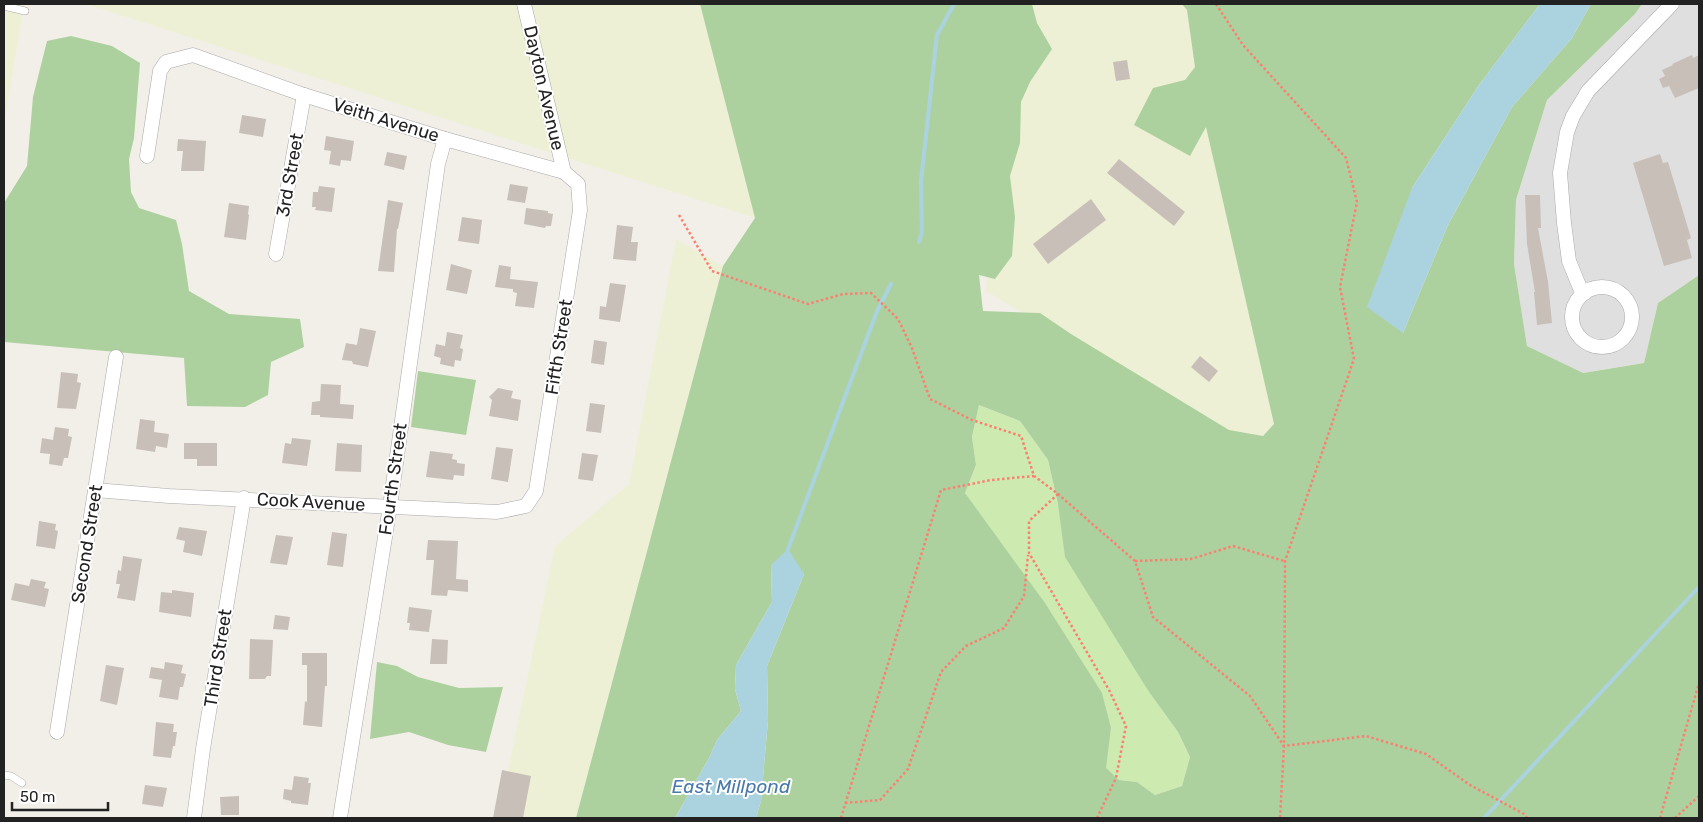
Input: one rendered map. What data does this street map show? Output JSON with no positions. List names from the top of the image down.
{
  "streets": {
    "street": [
      "Dayton Avenue",
      "Veith Avenue",
      "3rd Street",
      "Fifth Street",
      "Fourth Street",
      "Cook Avenue",
      "Second Street",
      "Third Street"
    ]
  },
  "crossings": [
    ["Dayton Avenue", "Veith Avenue"],
    ["Veith Avenue", "3rd Street"],
    ["Veith Avenue", "Fifth Street"],
    ["Veith Avenue", "Fourth Street"],
    ["Fifth Street", "Cook Avenue"],
    ["Fourth Street", "Cook Avenue"],
    ["Cook Avenue", "Second Street"],
    ["Cook Avenue", "Third Street"]
  ],
  "water": ["East Millpond"],
  "scale_bar": "50 m"
}
